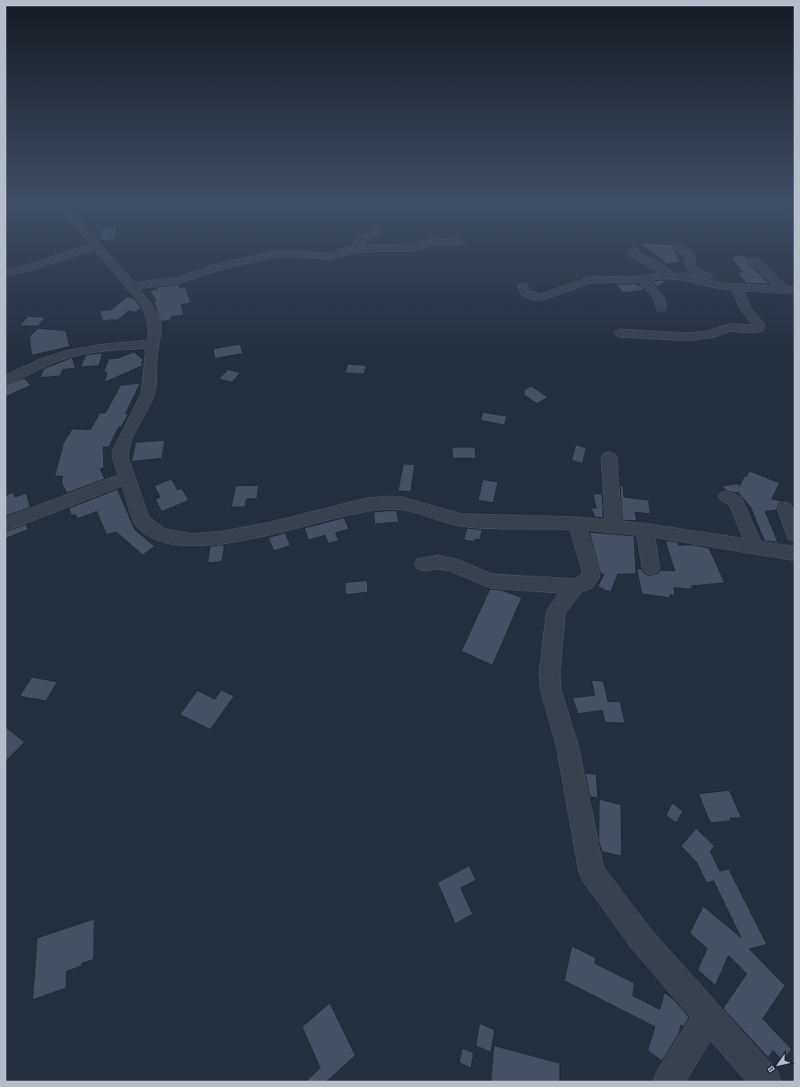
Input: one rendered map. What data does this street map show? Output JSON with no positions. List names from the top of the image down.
{
  "north": "bottom left"
}
